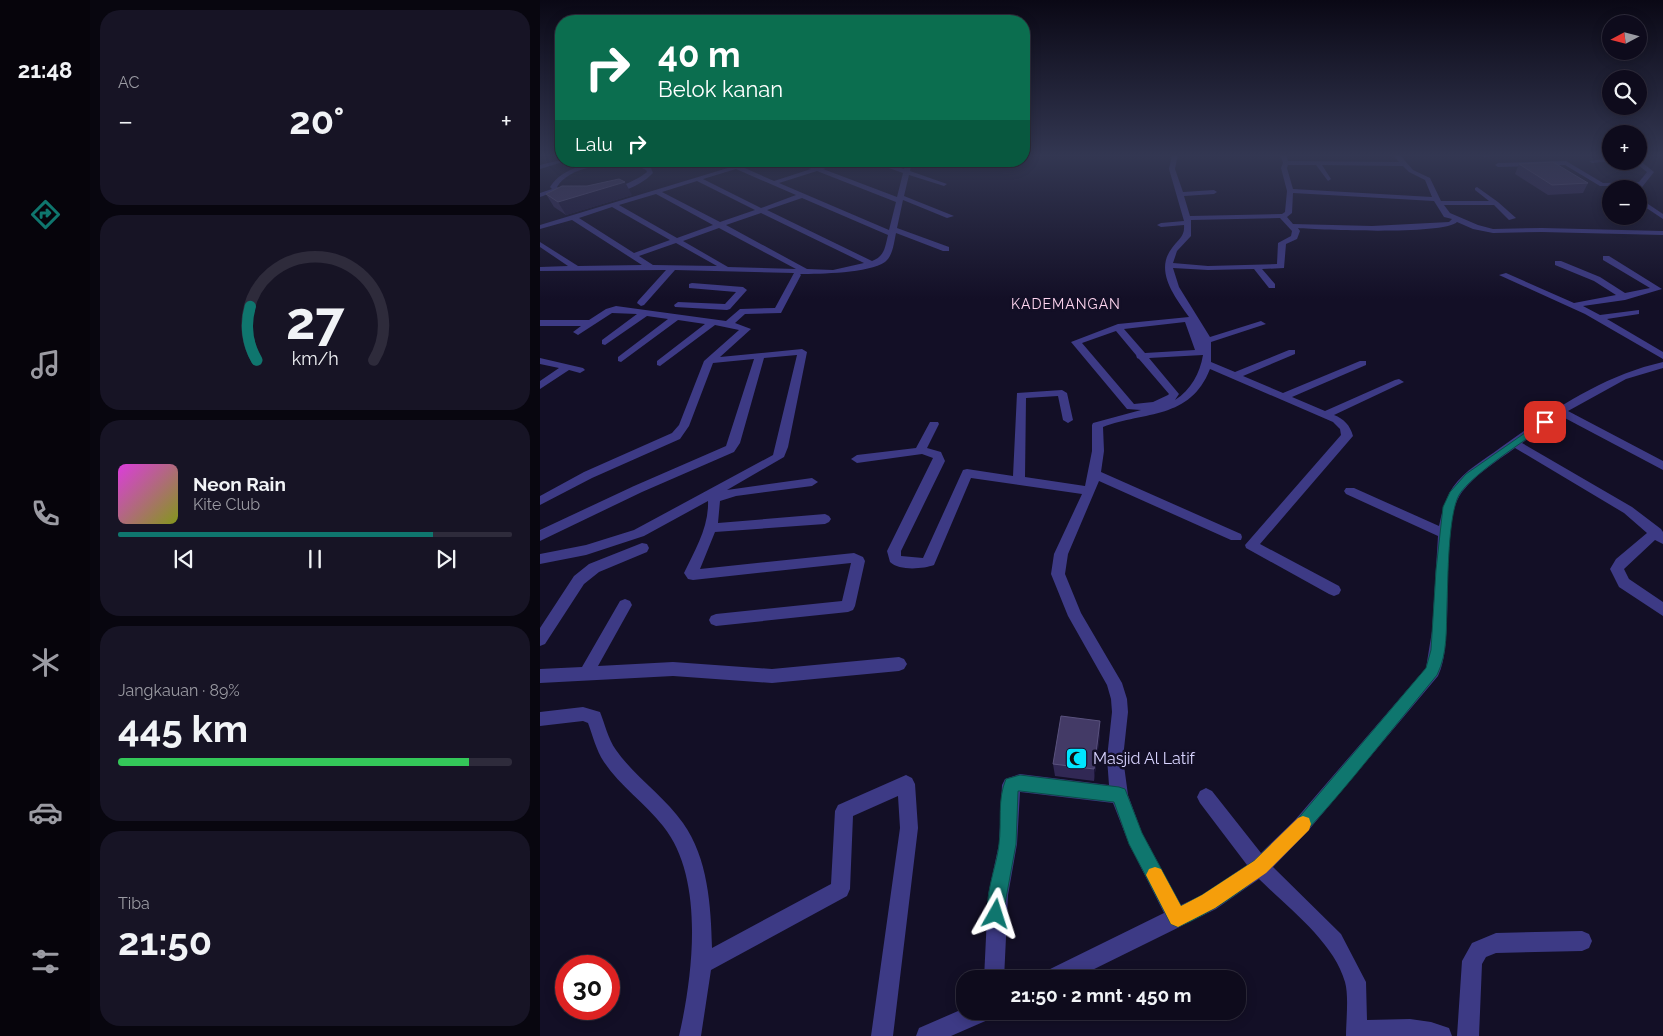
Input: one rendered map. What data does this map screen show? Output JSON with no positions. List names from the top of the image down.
{
  "districts": ["KADEMANGAN"],
  "places": {
    "mosque": ["Masjid Al Latif"]
  },
  "north": "left",
  "page": {
    "tabs": "21:48",
    "tile": [
      "AC",
      ["Jangkauan · 89%", "445 km"],
      ["Tiba", "21:50"]
    ],
    "map_buttons": ["+", "−"],
    "turn": ["40 m", "Belok kanan"],
    "heat": ["−", "20°", "+"],
    "then": "Lalu",
    "song": ["Neon Rain", "Kite Club"],
    "limit": "30",
    "trip": "21:50 · 2 mnt · 450 m",
    "gauge": ["27", "km/h"]
  }
}
